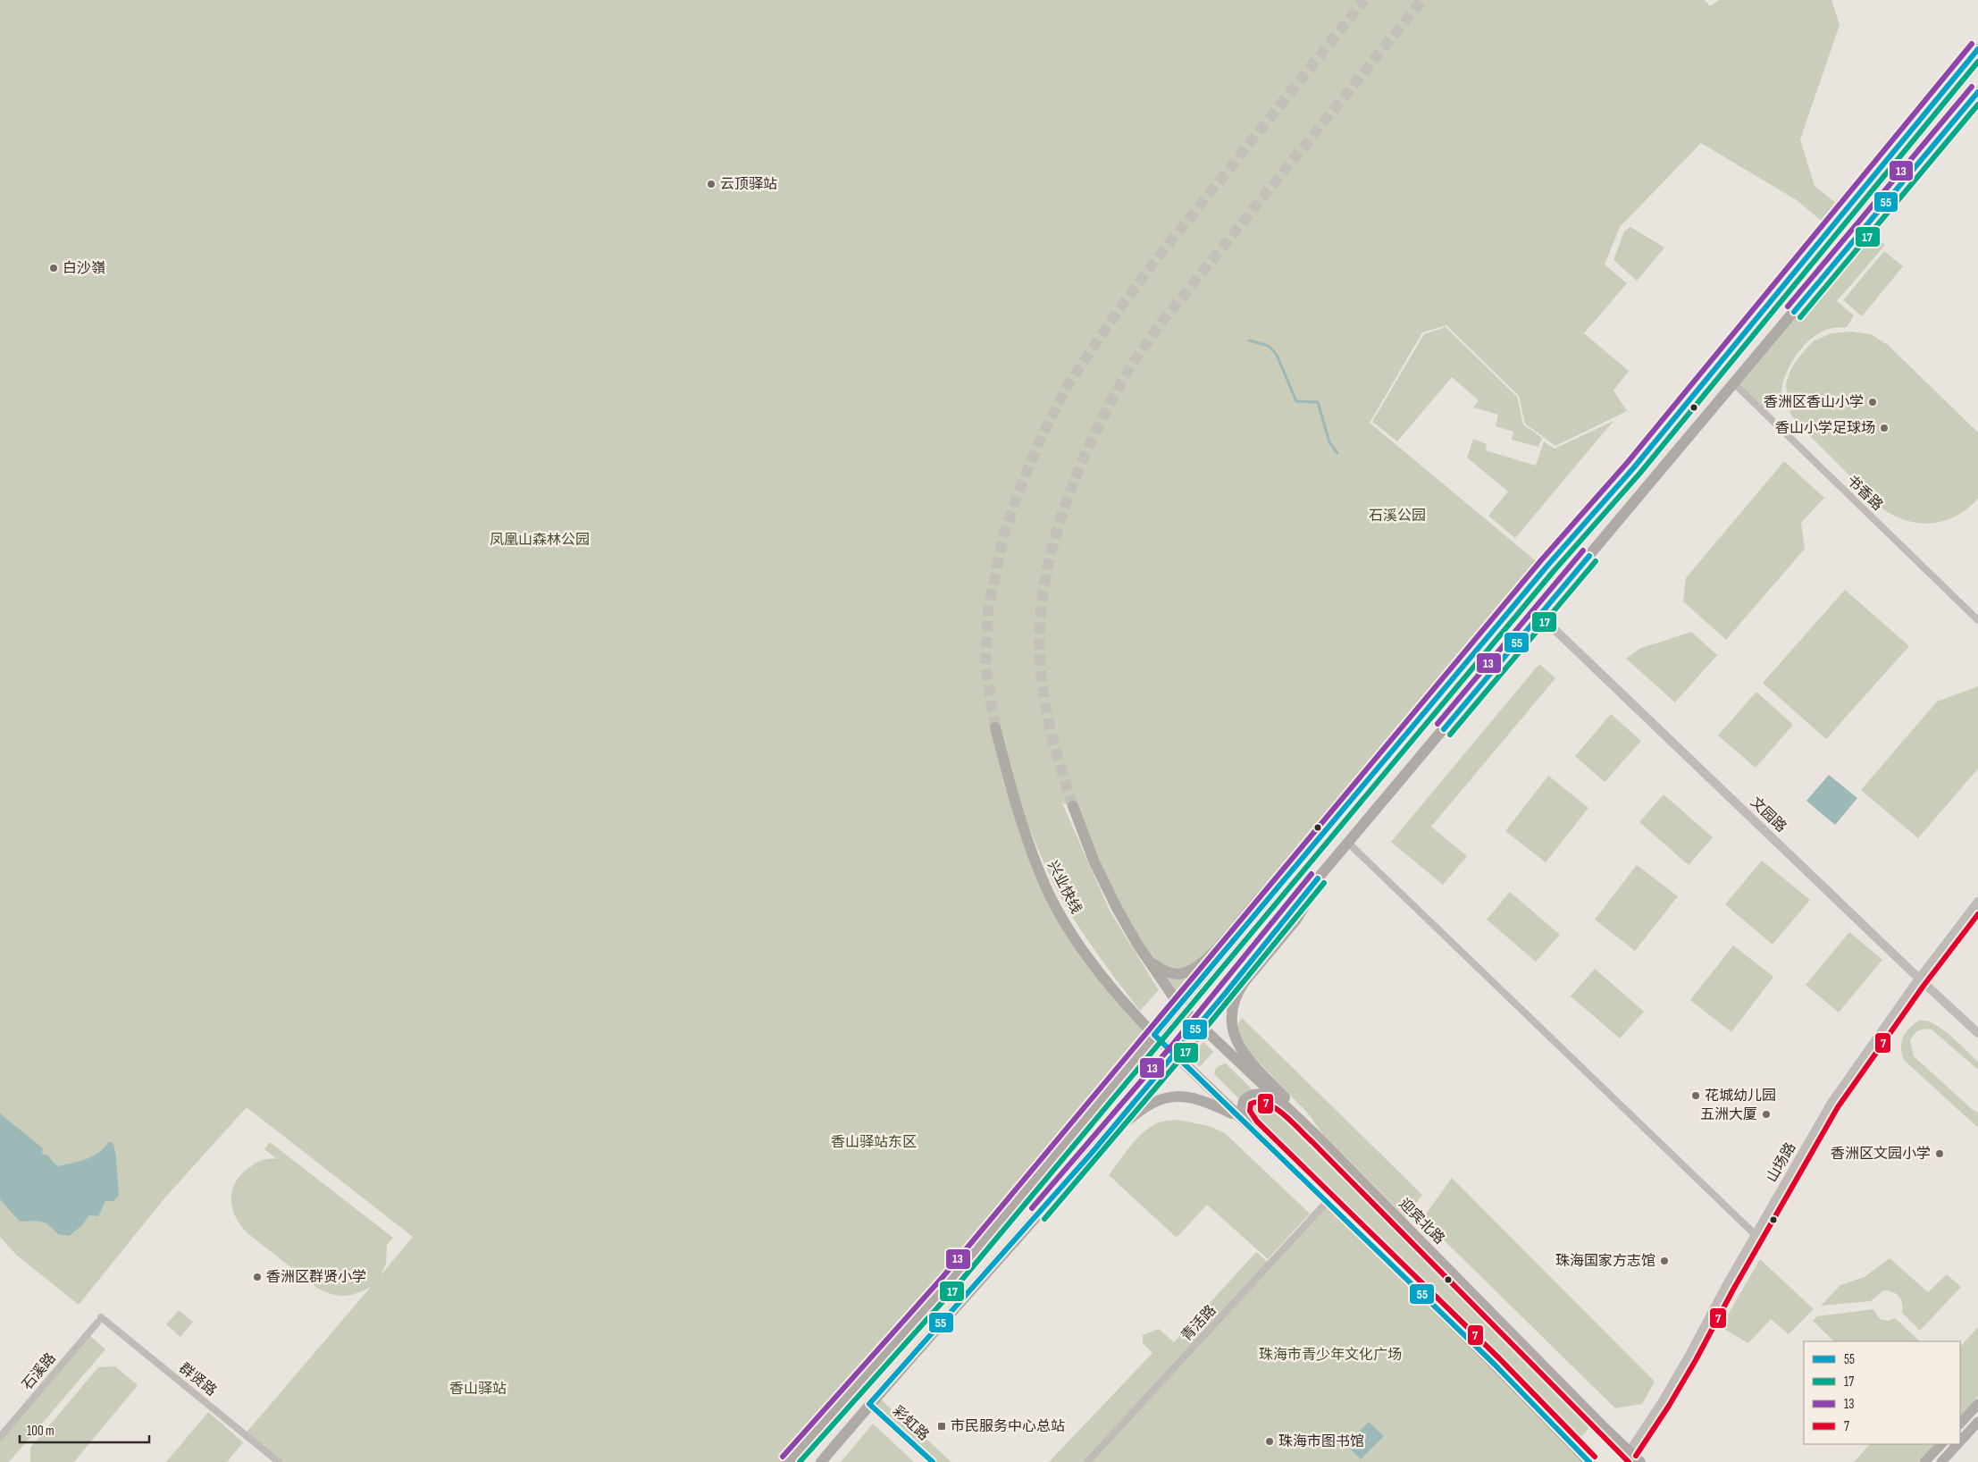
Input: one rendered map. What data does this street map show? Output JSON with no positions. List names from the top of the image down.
{
  "streets": {
    "main road": ["兴业快线", "迎宾北路"],
    "street": [
      "书香路",
      "文园路",
      "山场路",
      "青活路",
      "石溪路",
      "群贤路",
      "彩虹路"
    ]
  },
  "crossings": [
    ["文园路", "山场路"],
    ["山场路", "迎宾北路"],
    ["石溪路", "群贤路"]
  ],
  "parks": [
    "石溪公园",
    "凤凰山森林公园",
    "香山驿站东区",
    "珠海市青少年文化广场",
    "香山驿站"
  ],
  "places": {
    "other": [
      "云顶驿站",
      "白沙嶺",
      "香洲区香山小学",
      "香山小学足球场",
      "花城幼儿园",
      "五洲大厦",
      "香洲区文园小学",
      "珠海国家方志馆",
      "香洲区群贤小学",
      "珠海市图书馆"
    ],
    "transit": ["市民服务中心总站"]
  },
  "lines": [
    "transit line 13",
    "transit line 55",
    "transit line 17",
    "transit line 7"
  ],
  "legend": [
    "55",
    "17",
    "13",
    "7"
  ],
  "scale_bar": "100 m"
}
